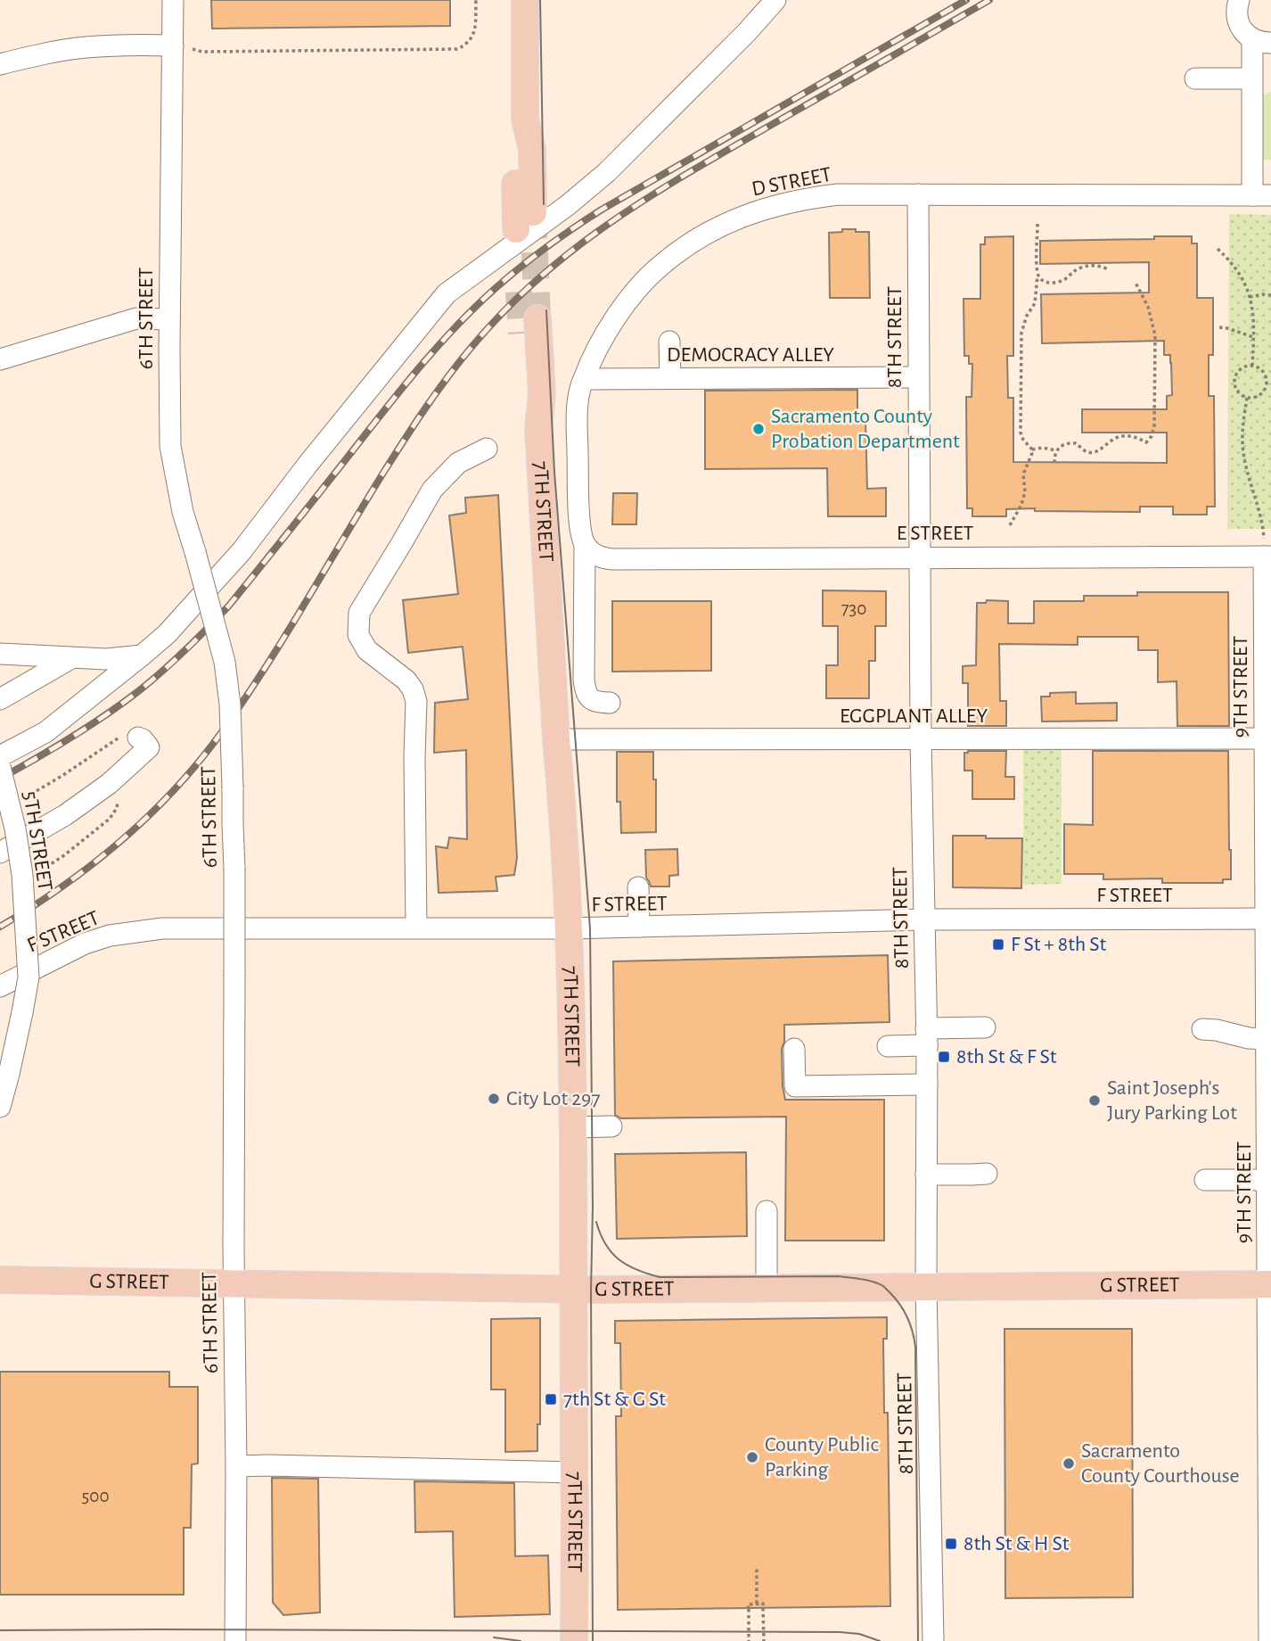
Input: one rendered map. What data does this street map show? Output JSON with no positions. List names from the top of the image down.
{
  "streets": {
    "main road": ["7TH STREET", "G STREET"],
    "street": [
      "D STREET",
      "6TH STREET",
      "8TH STREET",
      "DEMOCRACY ALLEY",
      "E STREET",
      "9TH STREET",
      "EGGPLANT ALLEY",
      "5TH STREET",
      "F STREET"
    ]
  },
  "crossings": [
    ["D STREET", "8TH STREET"],
    ["D STREET", "DEMOCRACY ALLEY"],
    ["D STREET", "E STREET"],
    ["6TH STREET", "G STREET"],
    ["8TH STREET", "DEMOCRACY ALLEY"],
    ["8TH STREET", "E STREET"],
    ["8TH STREET", "EGGPLANT ALLEY"],
    ["8TH STREET", "F STREET"],
    ["8TH STREET", "G STREET"],
    ["7TH STREET", "EGGPLANT ALLEY"],
    ["7TH STREET", "F STREET"],
    ["7TH STREET", "G STREET"],
    ["E STREET", "9TH STREET"],
    ["9TH STREET", "EGGPLANT ALLEY"],
    ["9TH STREET", "F STREET"],
    ["9TH STREET", "G STREET"]
  ],
  "places": {
    "other": [
      "Sacramento County Probation Department",
      "City Lot 297",
      "Saint Joseph's Jury Parking Lot",
      "County Public Parking",
      "Sacramento County Courthouse"
    ],
    "transit": [
      "F St + 8th St",
      "8th St & F St",
      "7th St & G St",
      "8th St & H St"
    ]
  },
  "house_numbers": ["730", "500"]
}
